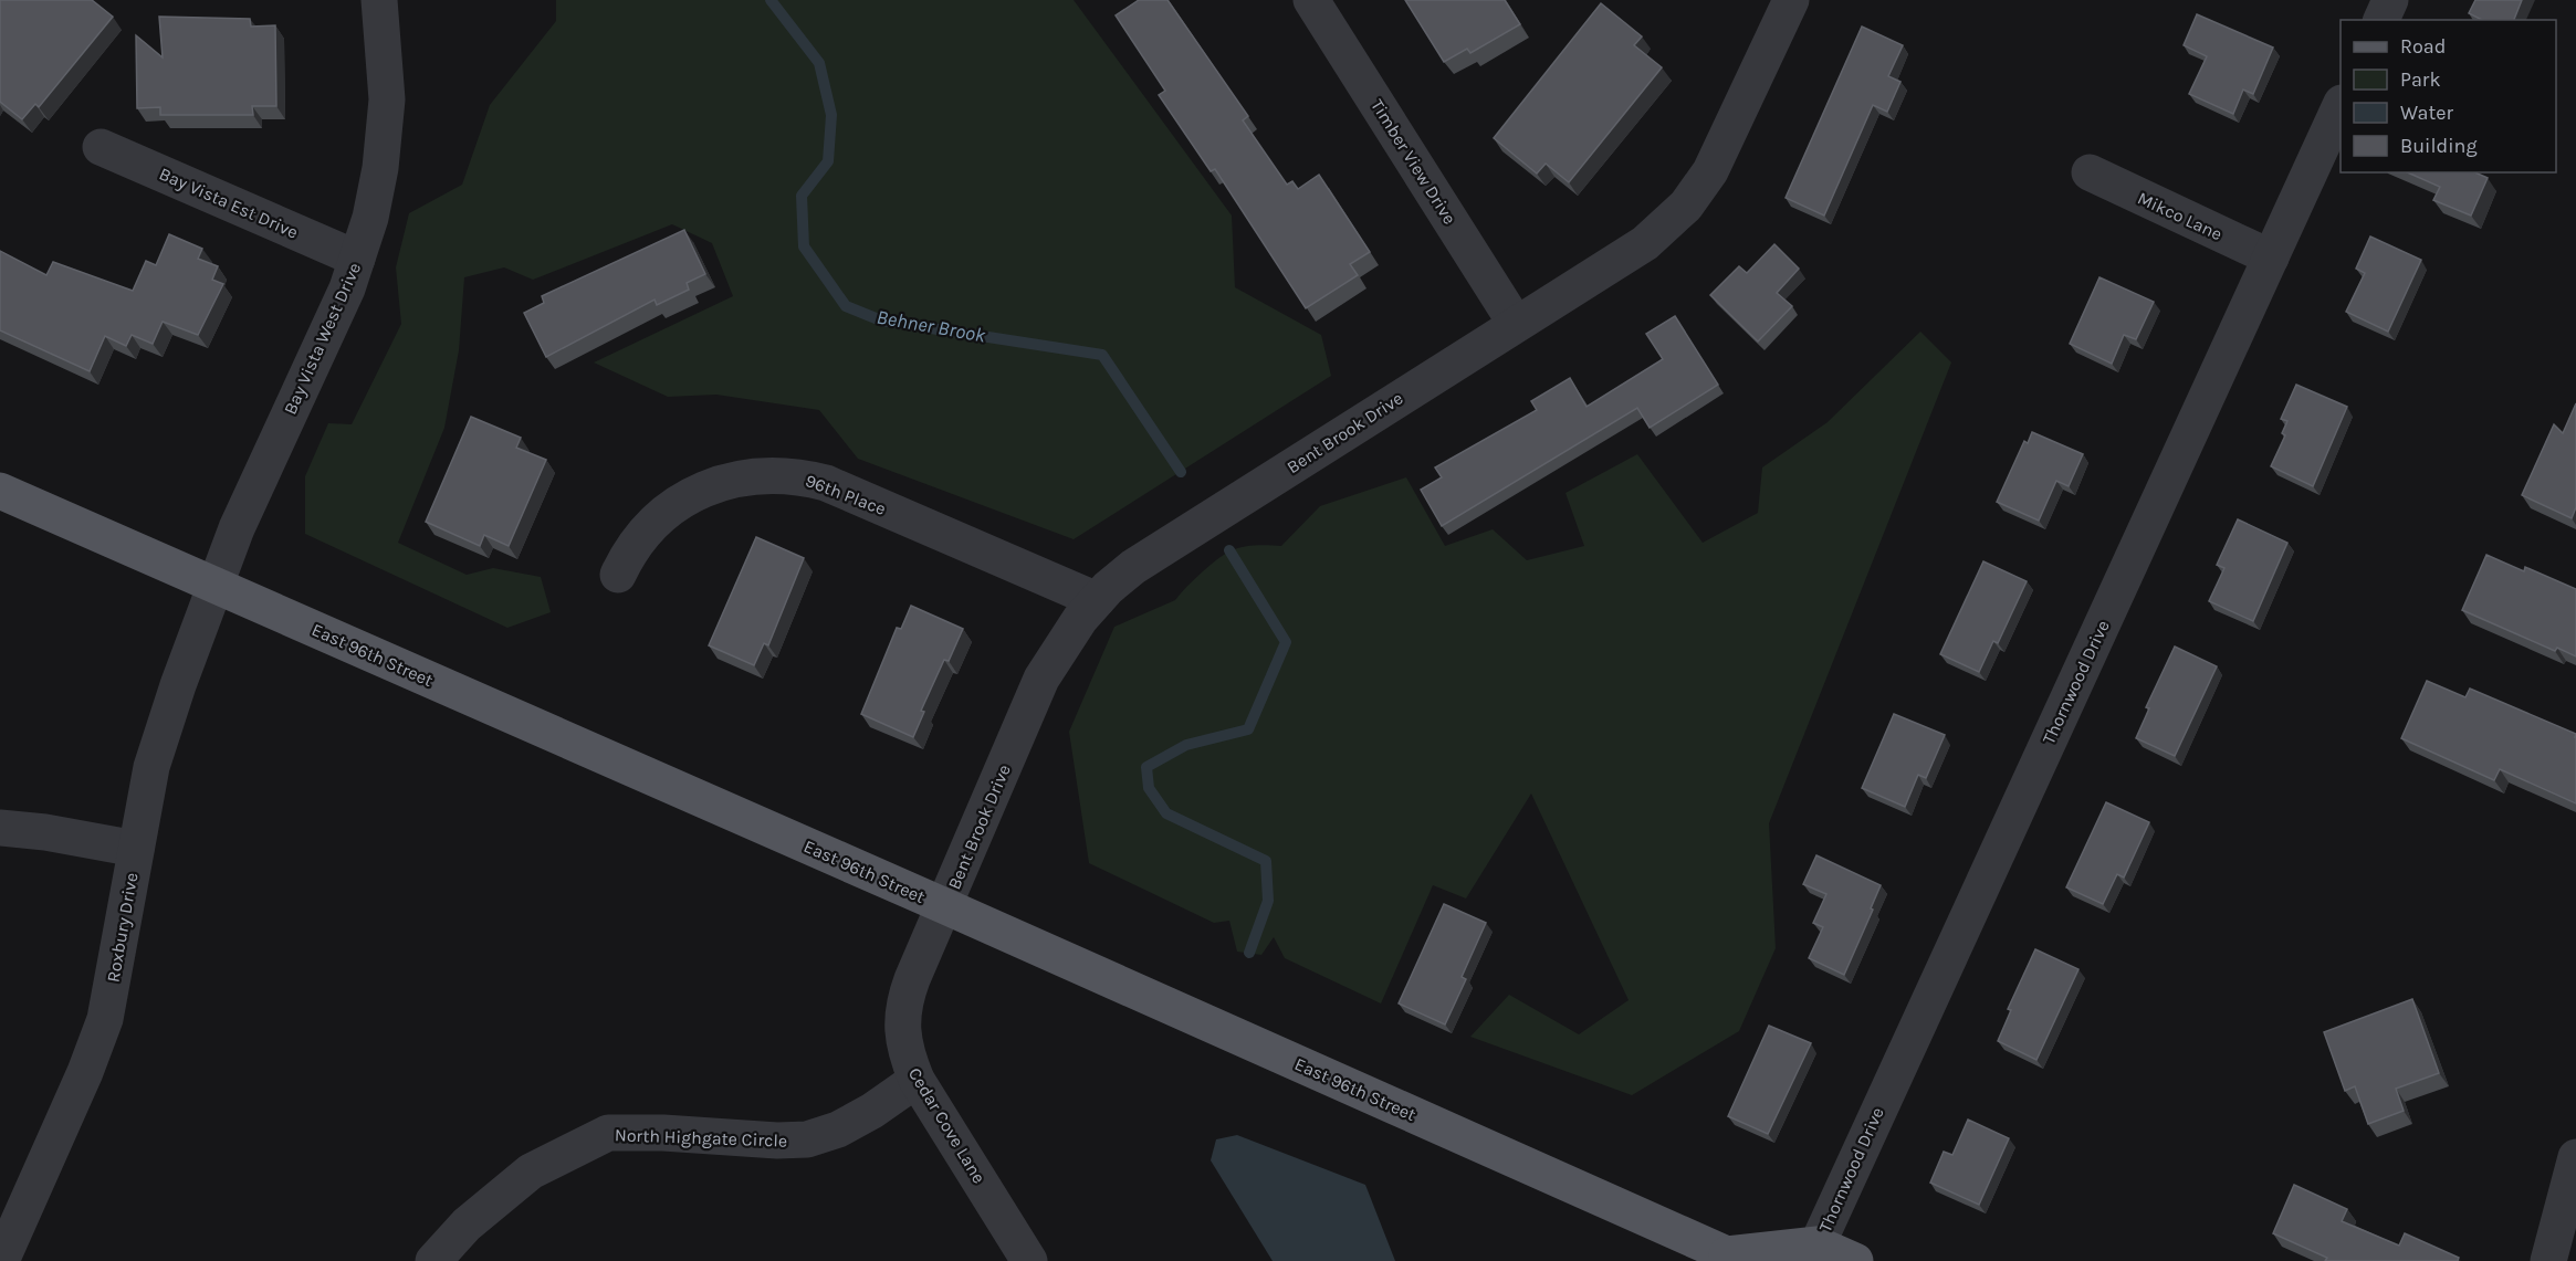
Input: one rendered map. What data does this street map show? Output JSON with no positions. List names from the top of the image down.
{
  "streets": {
    "main road": ["East 96th Street"],
    "street": [
      "Timber View Drive",
      "Bay Vista Est Drive",
      "Mikco Lane",
      "Bay Vista West Drive",
      "Bent Brook Drive",
      "96th Place",
      "Thornwood Drive",
      "Roxbury Drive",
      "Cedar Cove Lane",
      "North Highgate Circle"
    ]
  },
  "crossings": [
    ["Timber View Drive", "Bent Brook Drive"],
    ["Bay Vista Est Drive", "Bay Vista West Drive"],
    ["Mikco Lane", "Thornwood Drive"],
    ["Bay Vista West Drive", "East 96th Street"],
    ["Bay Vista West Drive", "Roxbury Drive"],
    ["Bent Brook Drive", "96th Place"],
    ["Bent Brook Drive", "East 96th Street"],
    ["Bent Brook Drive", "Cedar Cove Lane"],
    ["East 96th Street", "Thornwood Drive"],
    ["East 96th Street", "Roxbury Drive"],
    ["East 96th Street", "Cedar Cove Lane"],
    ["Cedar Cove Lane", "North Highgate Circle"]
  ],
  "water": ["Behner Brook"],
  "legend": [
    "Road",
    "Park",
    "Water",
    "Building"
  ]
}
